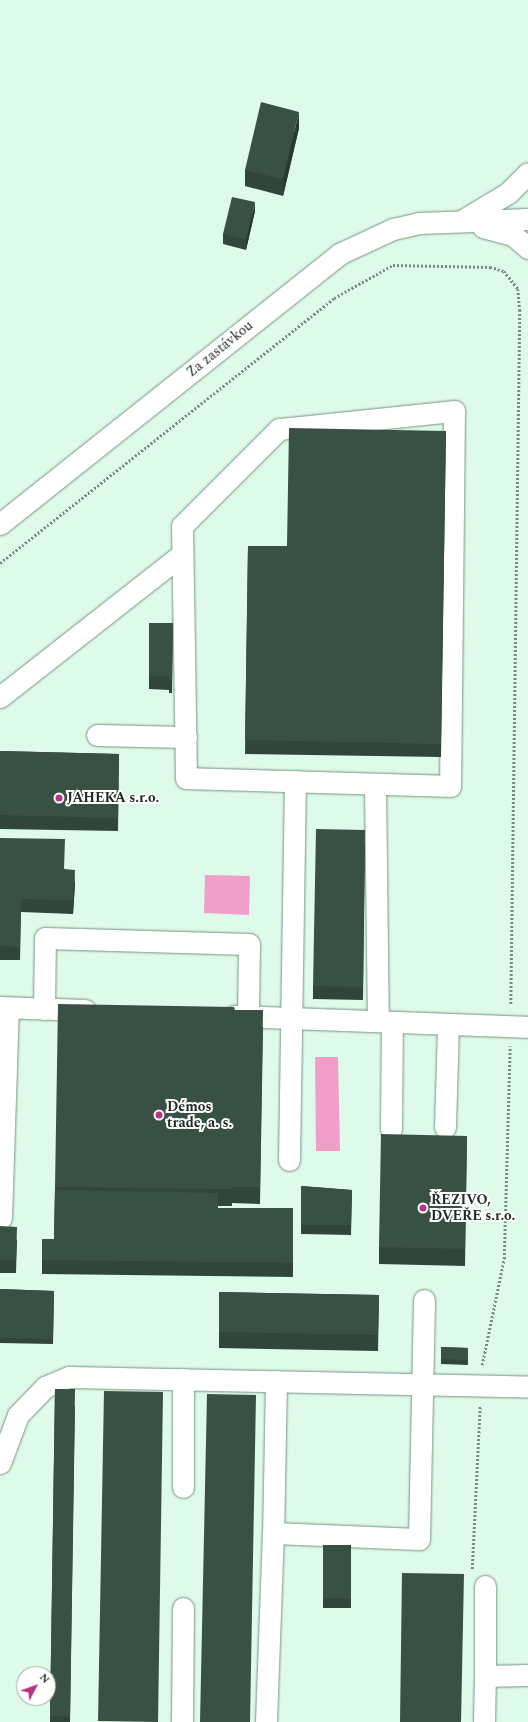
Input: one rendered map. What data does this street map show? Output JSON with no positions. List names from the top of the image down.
{
  "streets": {
    "street": ["Za zastávkou"]
  },
  "places": ["JAHEKA s.r.o.", "Démos trade, a. s.", "ŘEZIVO, DVEŘE s.r.o."],
  "north": "top right"
}
